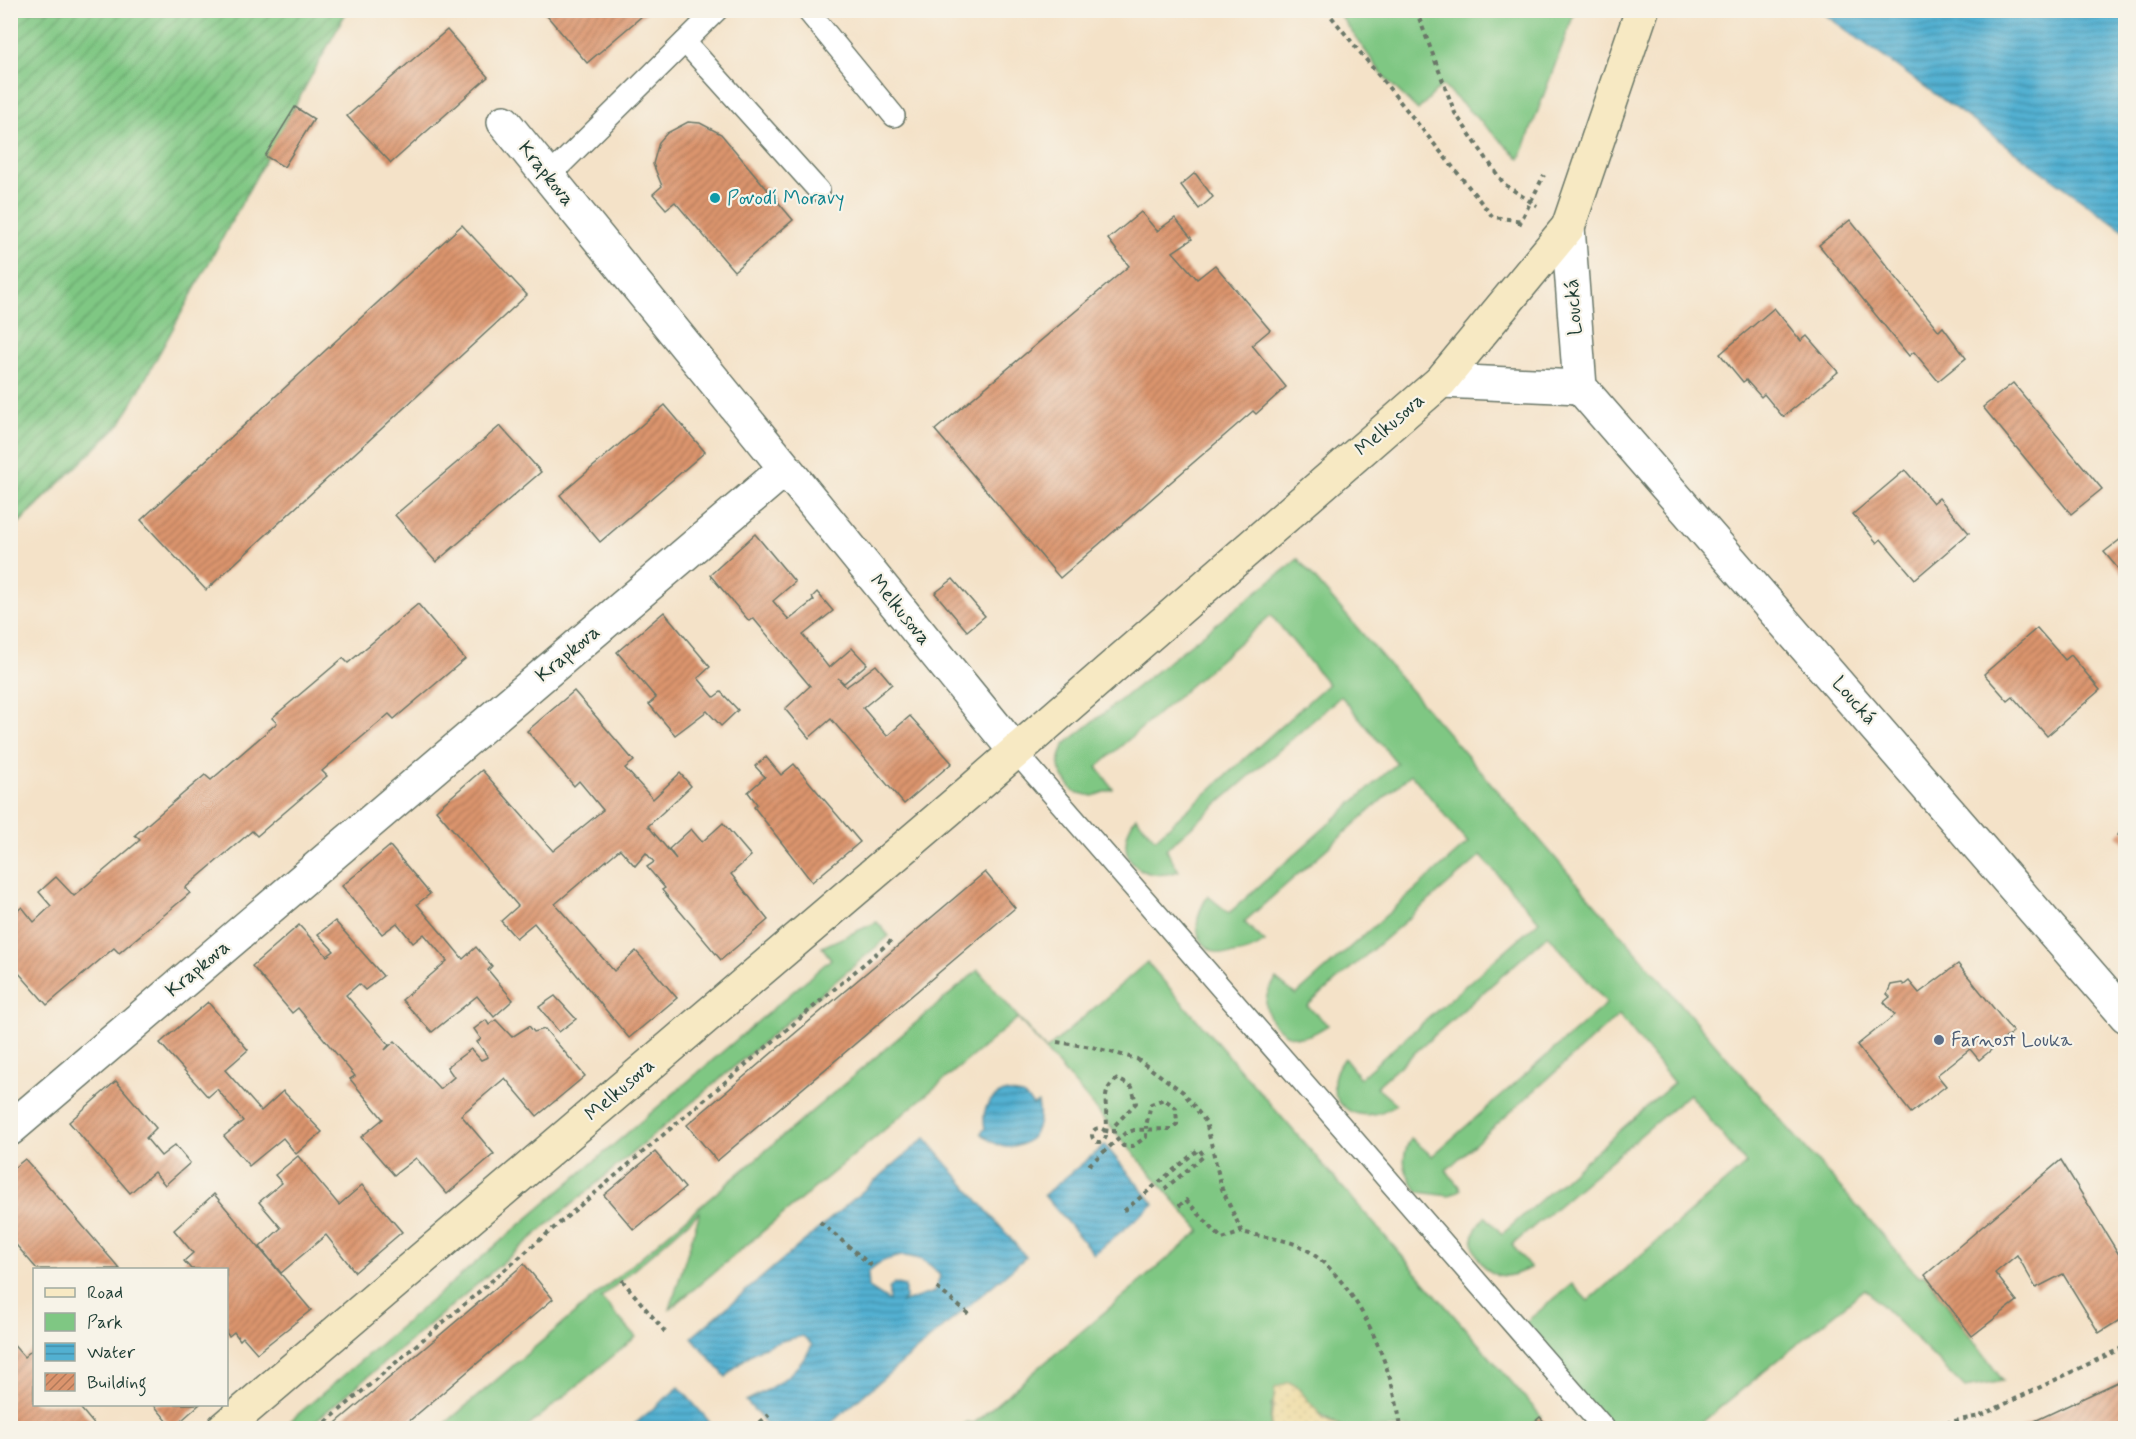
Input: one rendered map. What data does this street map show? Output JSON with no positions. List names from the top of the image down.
{
  "streets": {
    "street": ["Krapkova", "Loucká", "Melkusova"]
  },
  "crossings": [
    ["Krapkova", "Melkusova"],
    ["Loucká", "Melkusova"]
  ],
  "places": ["Povodí Moravy", "Farnost Louka"],
  "legend": [
    "Road",
    "Park",
    "Water",
    "Building"
  ]
}
